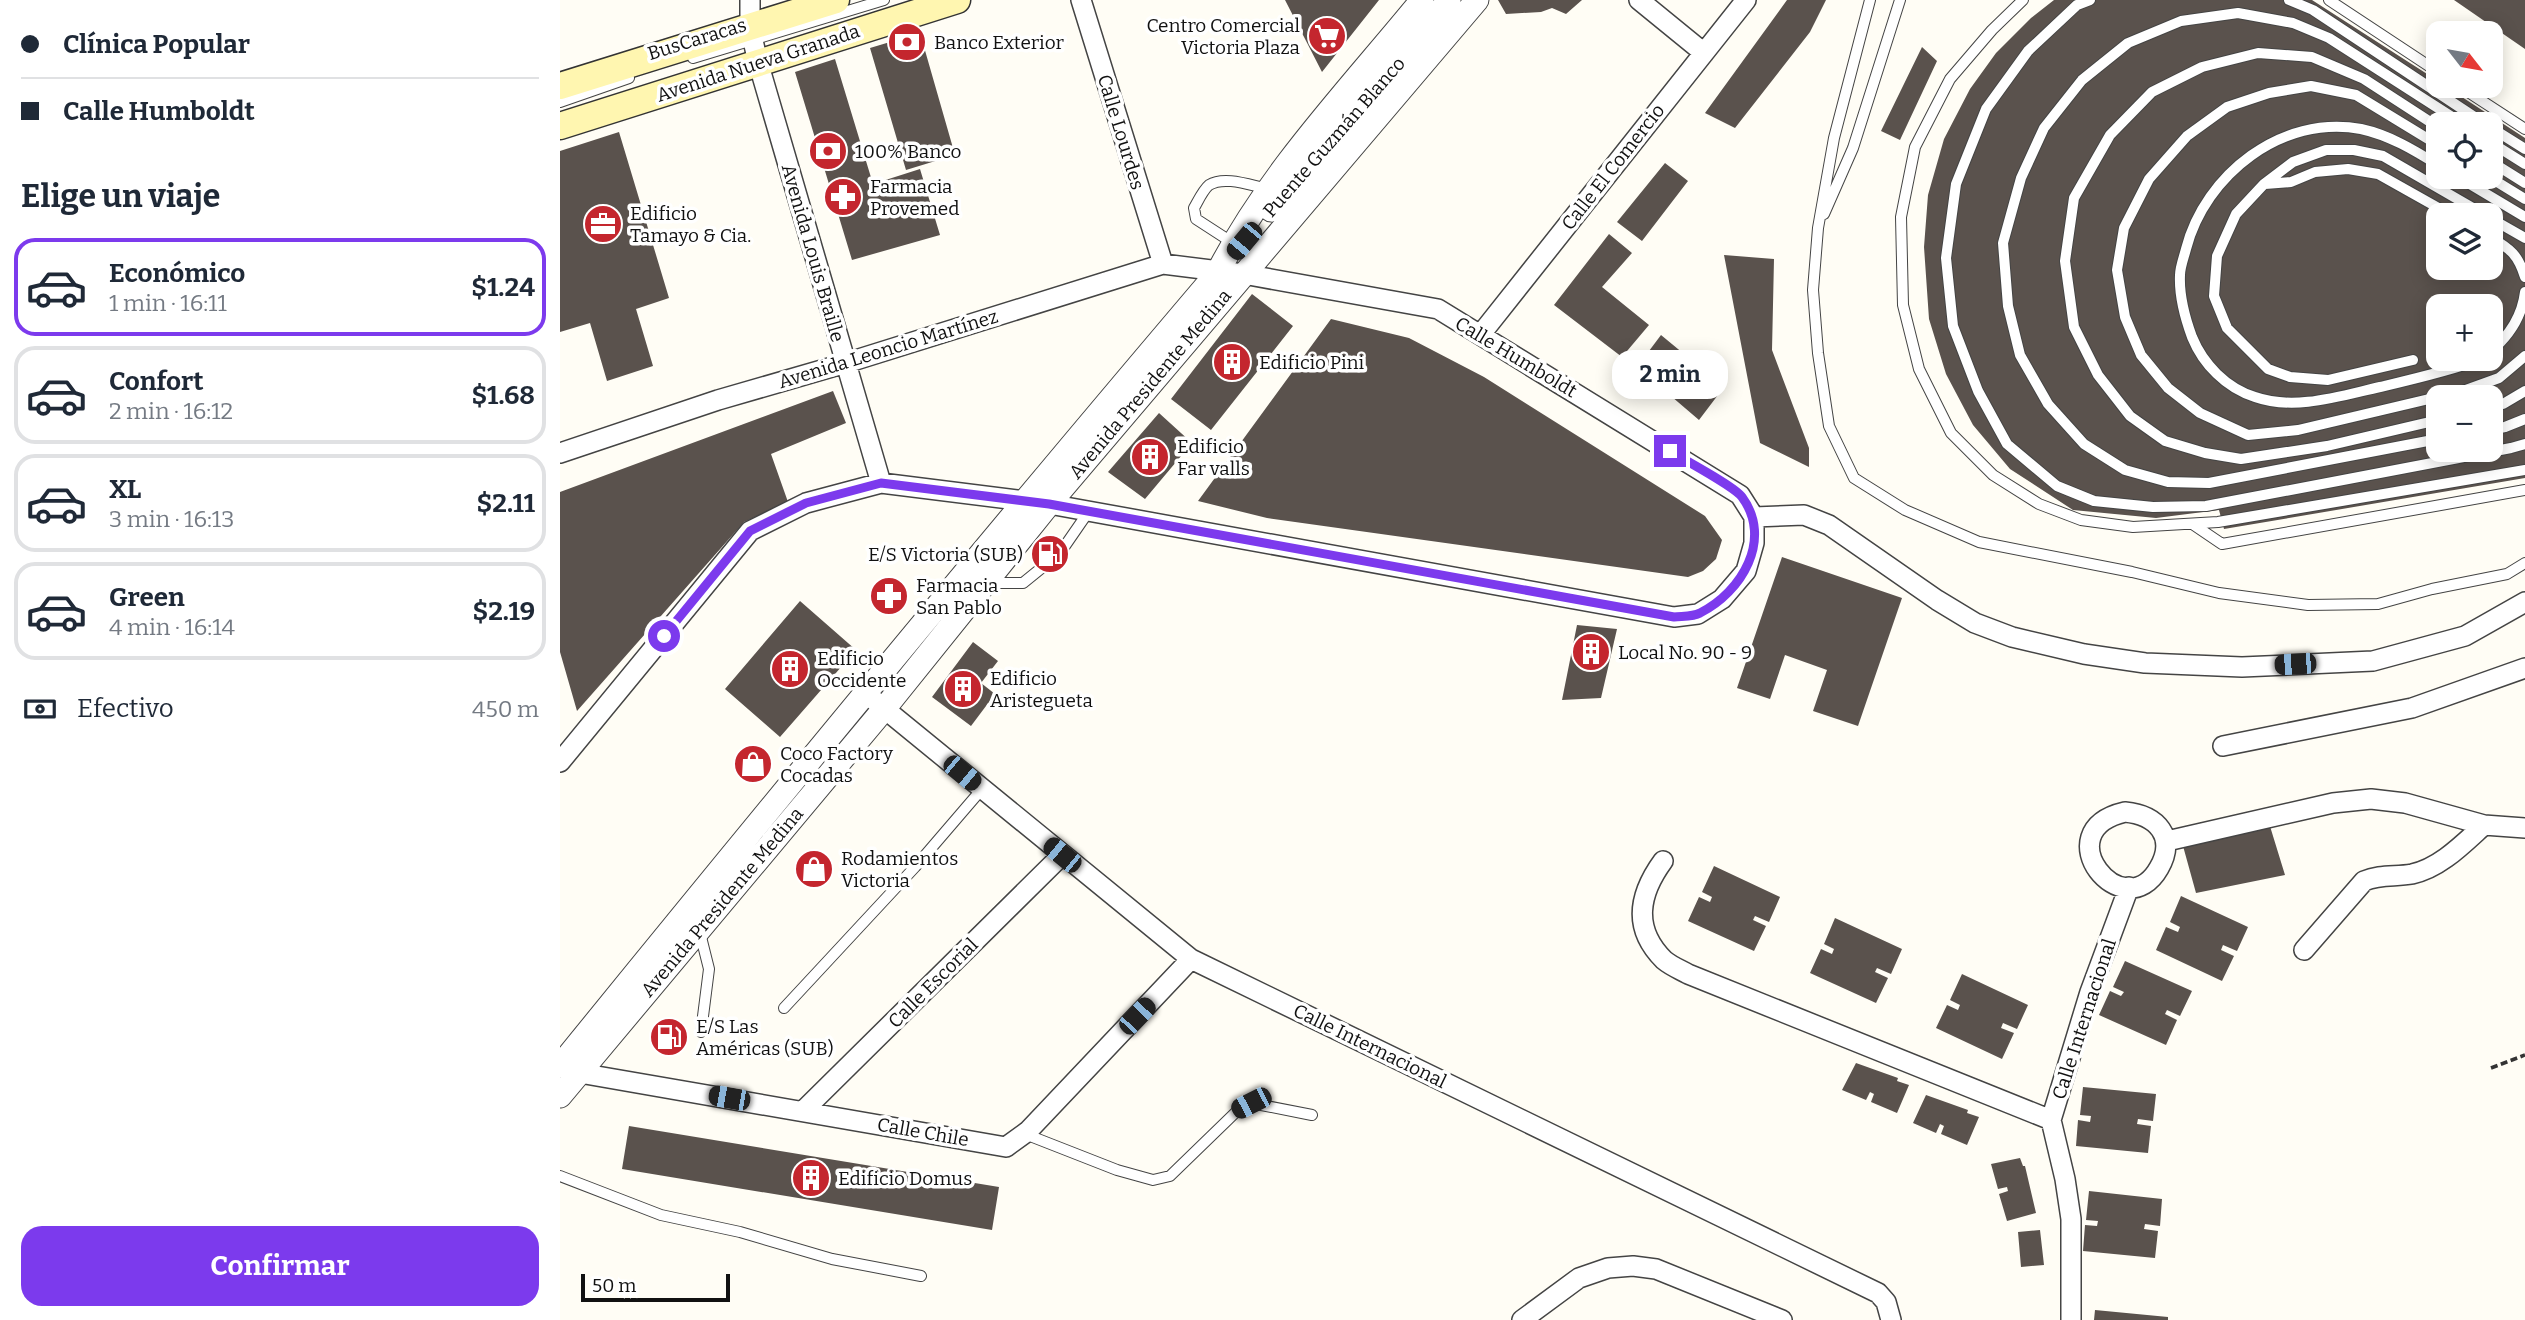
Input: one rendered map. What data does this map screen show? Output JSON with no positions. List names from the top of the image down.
{
  "streets": {
    "main road": ["Avenida Nueva Granada"],
    "street": [
      "Calle Lourdes",
      "Puente Guzmán Blanco",
      "Calle El Comercio",
      "Avenida Louis Braille",
      "Avenida Leoncio Martínez",
      "Calle Humboldt",
      "Avenida Presidente Medina",
      "Calle Escorial",
      "Calle Internacional",
      "Calle Chile"
    ],
    "lane": ["BusCaracas"]
  },
  "crossings": [
    ["BusCaracas", "Avenida Nueva Granada"],
    ["BusCaracas", "Avenida Louis Braille"],
    ["Avenida Nueva Granada", "Avenida Louis Braille"],
    ["Calle Lourdes", "Avenida Leoncio Martínez"],
    ["Puente Guzmán Blanco", "Avenida Leoncio Martínez"],
    ["Puente Guzmán Blanco", "Calle Humboldt"],
    ["Puente Guzmán Blanco", "Avenida Presidente Medina"],
    ["Calle El Comercio", "Calle Humboldt"],
    ["Avenida Louis Braille", "Avenida Leoncio Martínez"],
    ["Avenida Leoncio Martínez", "Calle Humboldt"],
    ["Avenida Leoncio Martínez", "Avenida Presidente Medina"],
    ["Calle Humboldt", "Avenida Presidente Medina"],
    ["Avenida Presidente Medina", "Calle Internacional"],
    ["Avenida Presidente Medina", "Calle Chile"],
    ["Calle Escorial", "Calle Internacional"],
    ["Calle Escorial", "Calle Chile"],
    ["Calle Internacional", "Calle Chile"]
  ],
  "places": {
    "supermarket": ["Centro Comercial Victoria Plaza"],
    "bank": ["Banco Exterior", "100% Banco"],
    "pharmacy": ["Farmacia Provemed", "Farmacia San Pablo"],
    "office": ["Edificio Tamayo & Cia."],
    "building": [
      "Edificio Pini",
      "Edificio Far valls",
      "Local No. 90 - 9",
      "Edificio Occidente",
      "Edificio Aristegueta",
      "Edificio Domus"
    ],
    "fuel station": ["E/S Victoria (SUB)", "E/S Las Américas (SUB)"],
    "shop": ["Coco Factory Cocadas", "Rodamientos Victoria"]
  },
  "scale_bar": "50 m",
  "north": "bottom right",
  "page": {
    "banner": ["Clínica Popular", "Calle Humboldt"],
    "map_buttons": ["+", "−"],
    "heading": "Elige un viaje",
    "list": [
      {
        "name": "Económico",
        "note": "1 min · 16:11",
        "value": "$1.24"
      },
      {
        "name": "Confort",
        "note": "2 min · 16:12",
        "value": "$1.68"
      },
      {
        "name": "XL",
        "note": "3 min · 16:13",
        "value": "$2.11"
      },
      {
        "name": "Green",
        "note": "4 min · 16:14",
        "value": "$2.19"
      }
    ],
    "bubble": "2 min",
    "pay": ["Efectivo", "450 m"],
    "buttons": "Confirmar",
    "scale": "50 m"
  }
}
